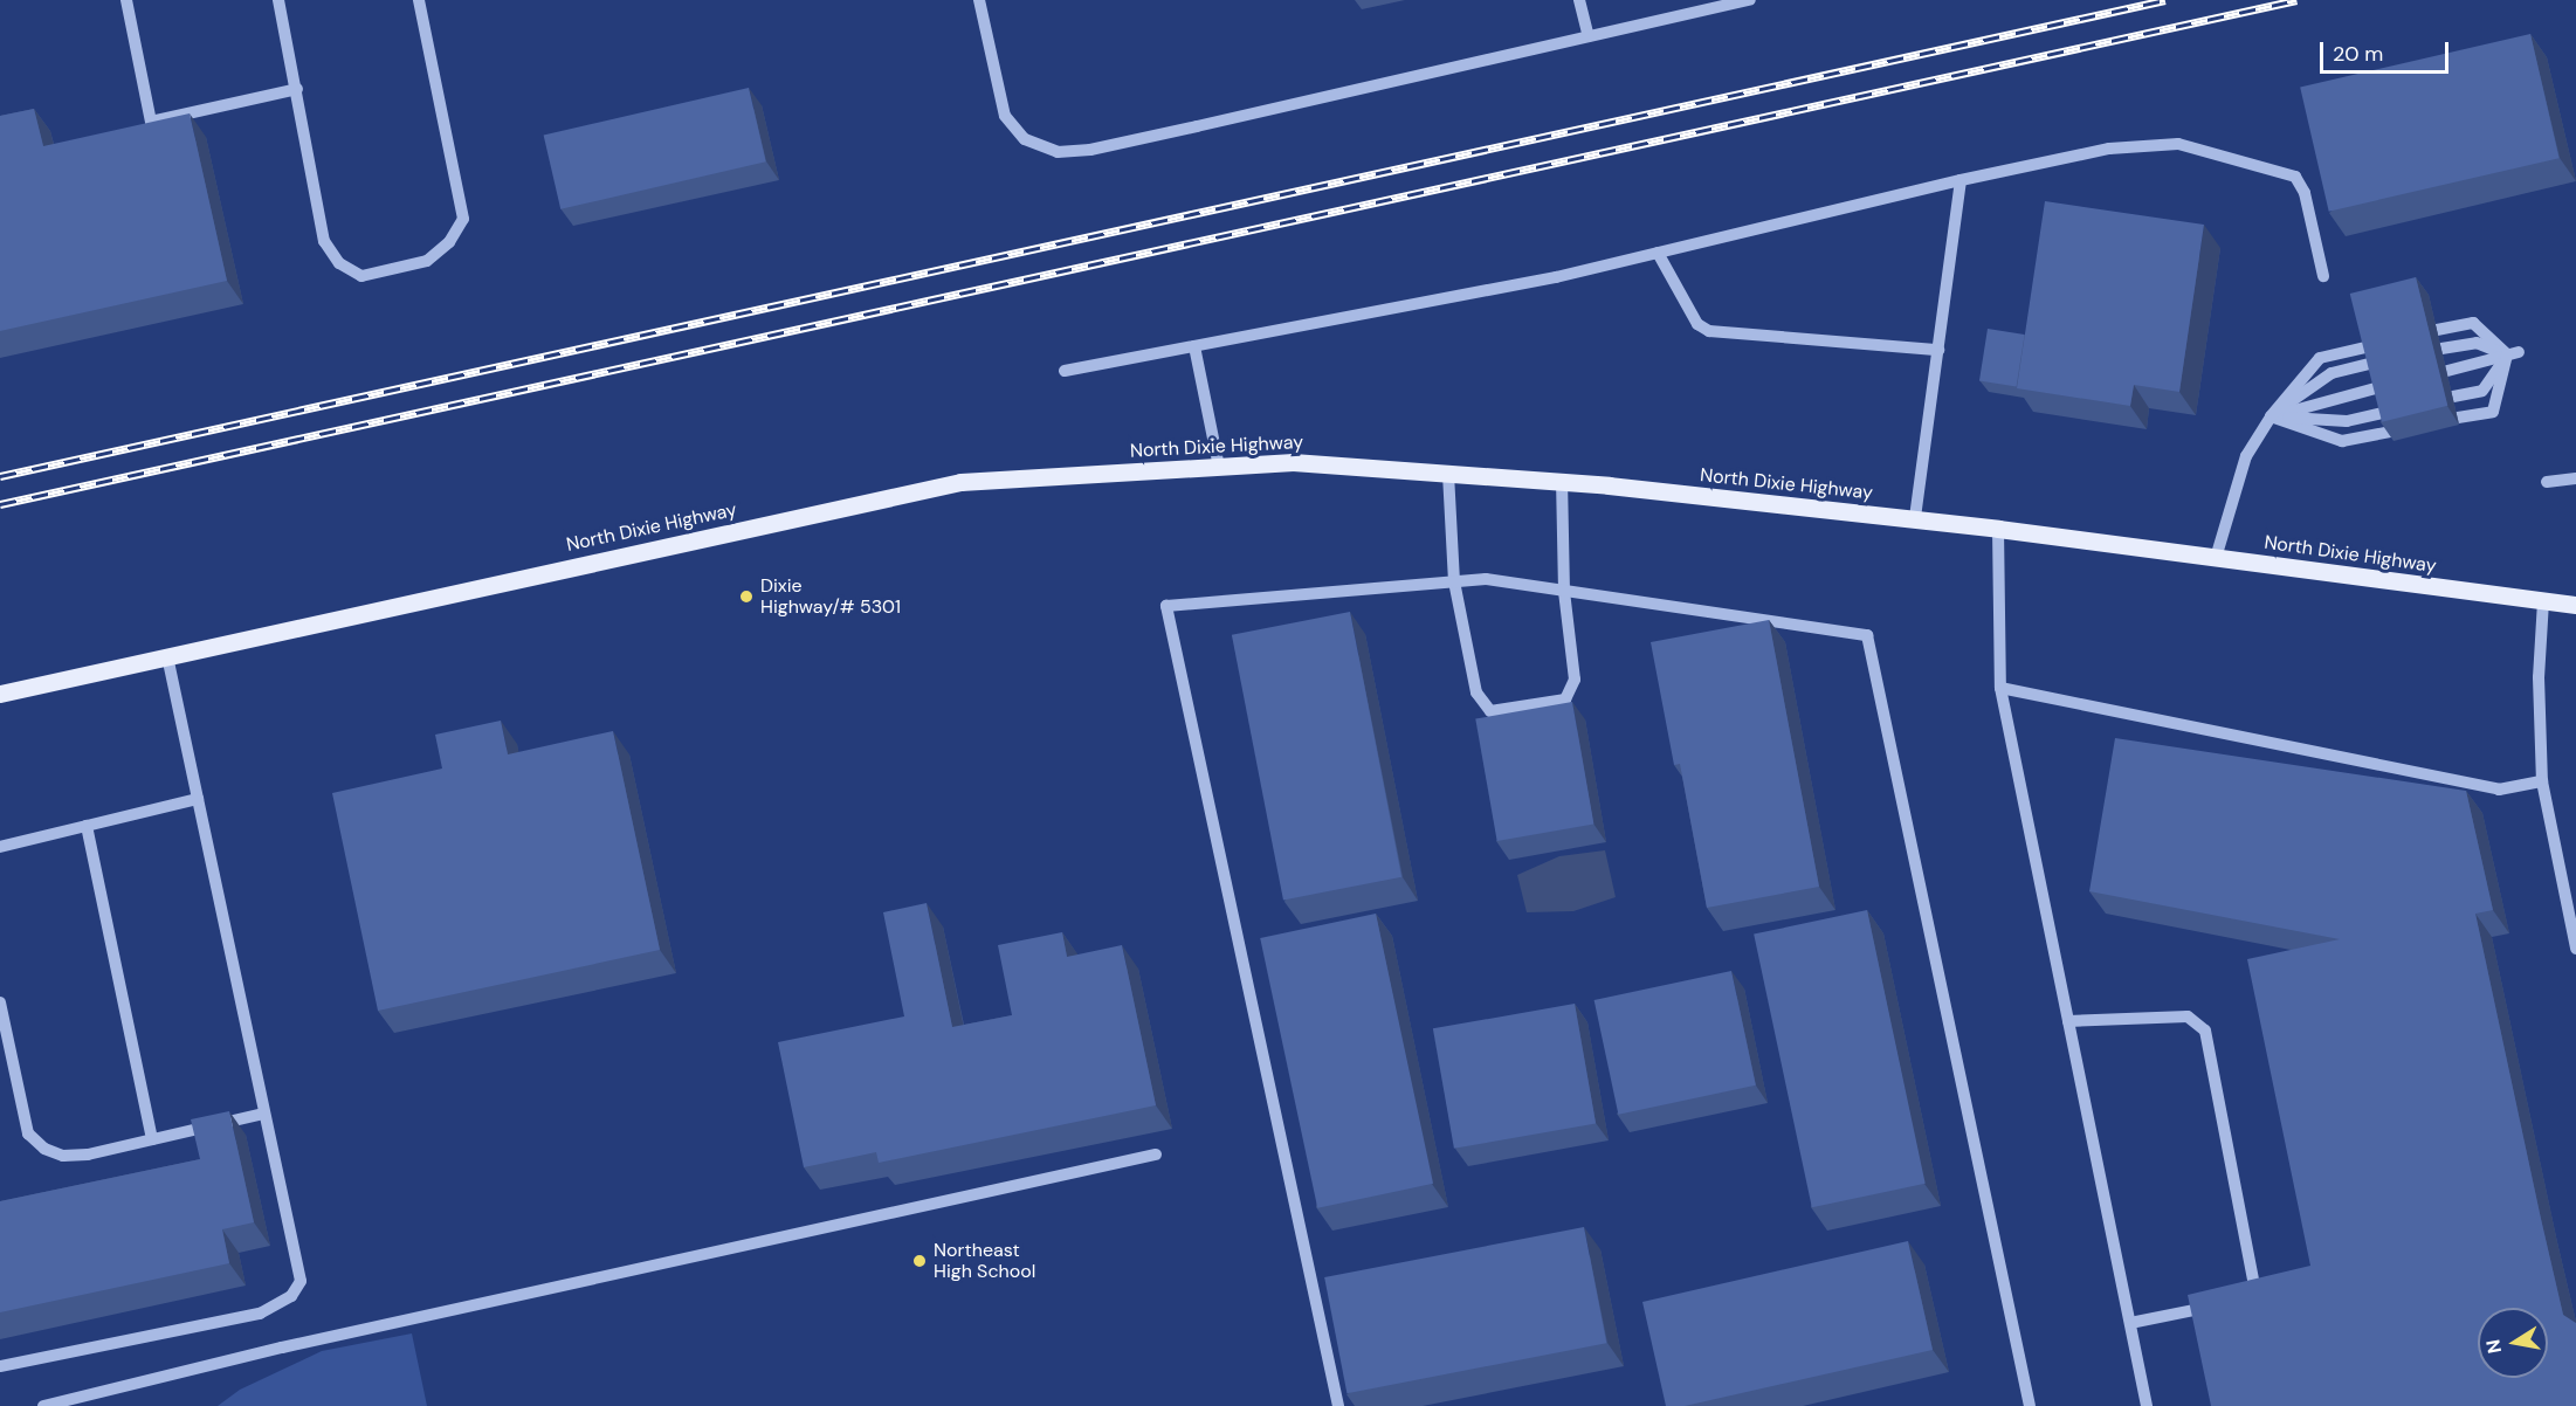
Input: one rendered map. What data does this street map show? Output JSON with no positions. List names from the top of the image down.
{
  "streets": {
    "main road": ["North Dixie Highway"]
  },
  "places": ["Dixie Highway/# 5301", "Northeast High School"],
  "scale_bar": "20 m",
  "north": "left"
}
